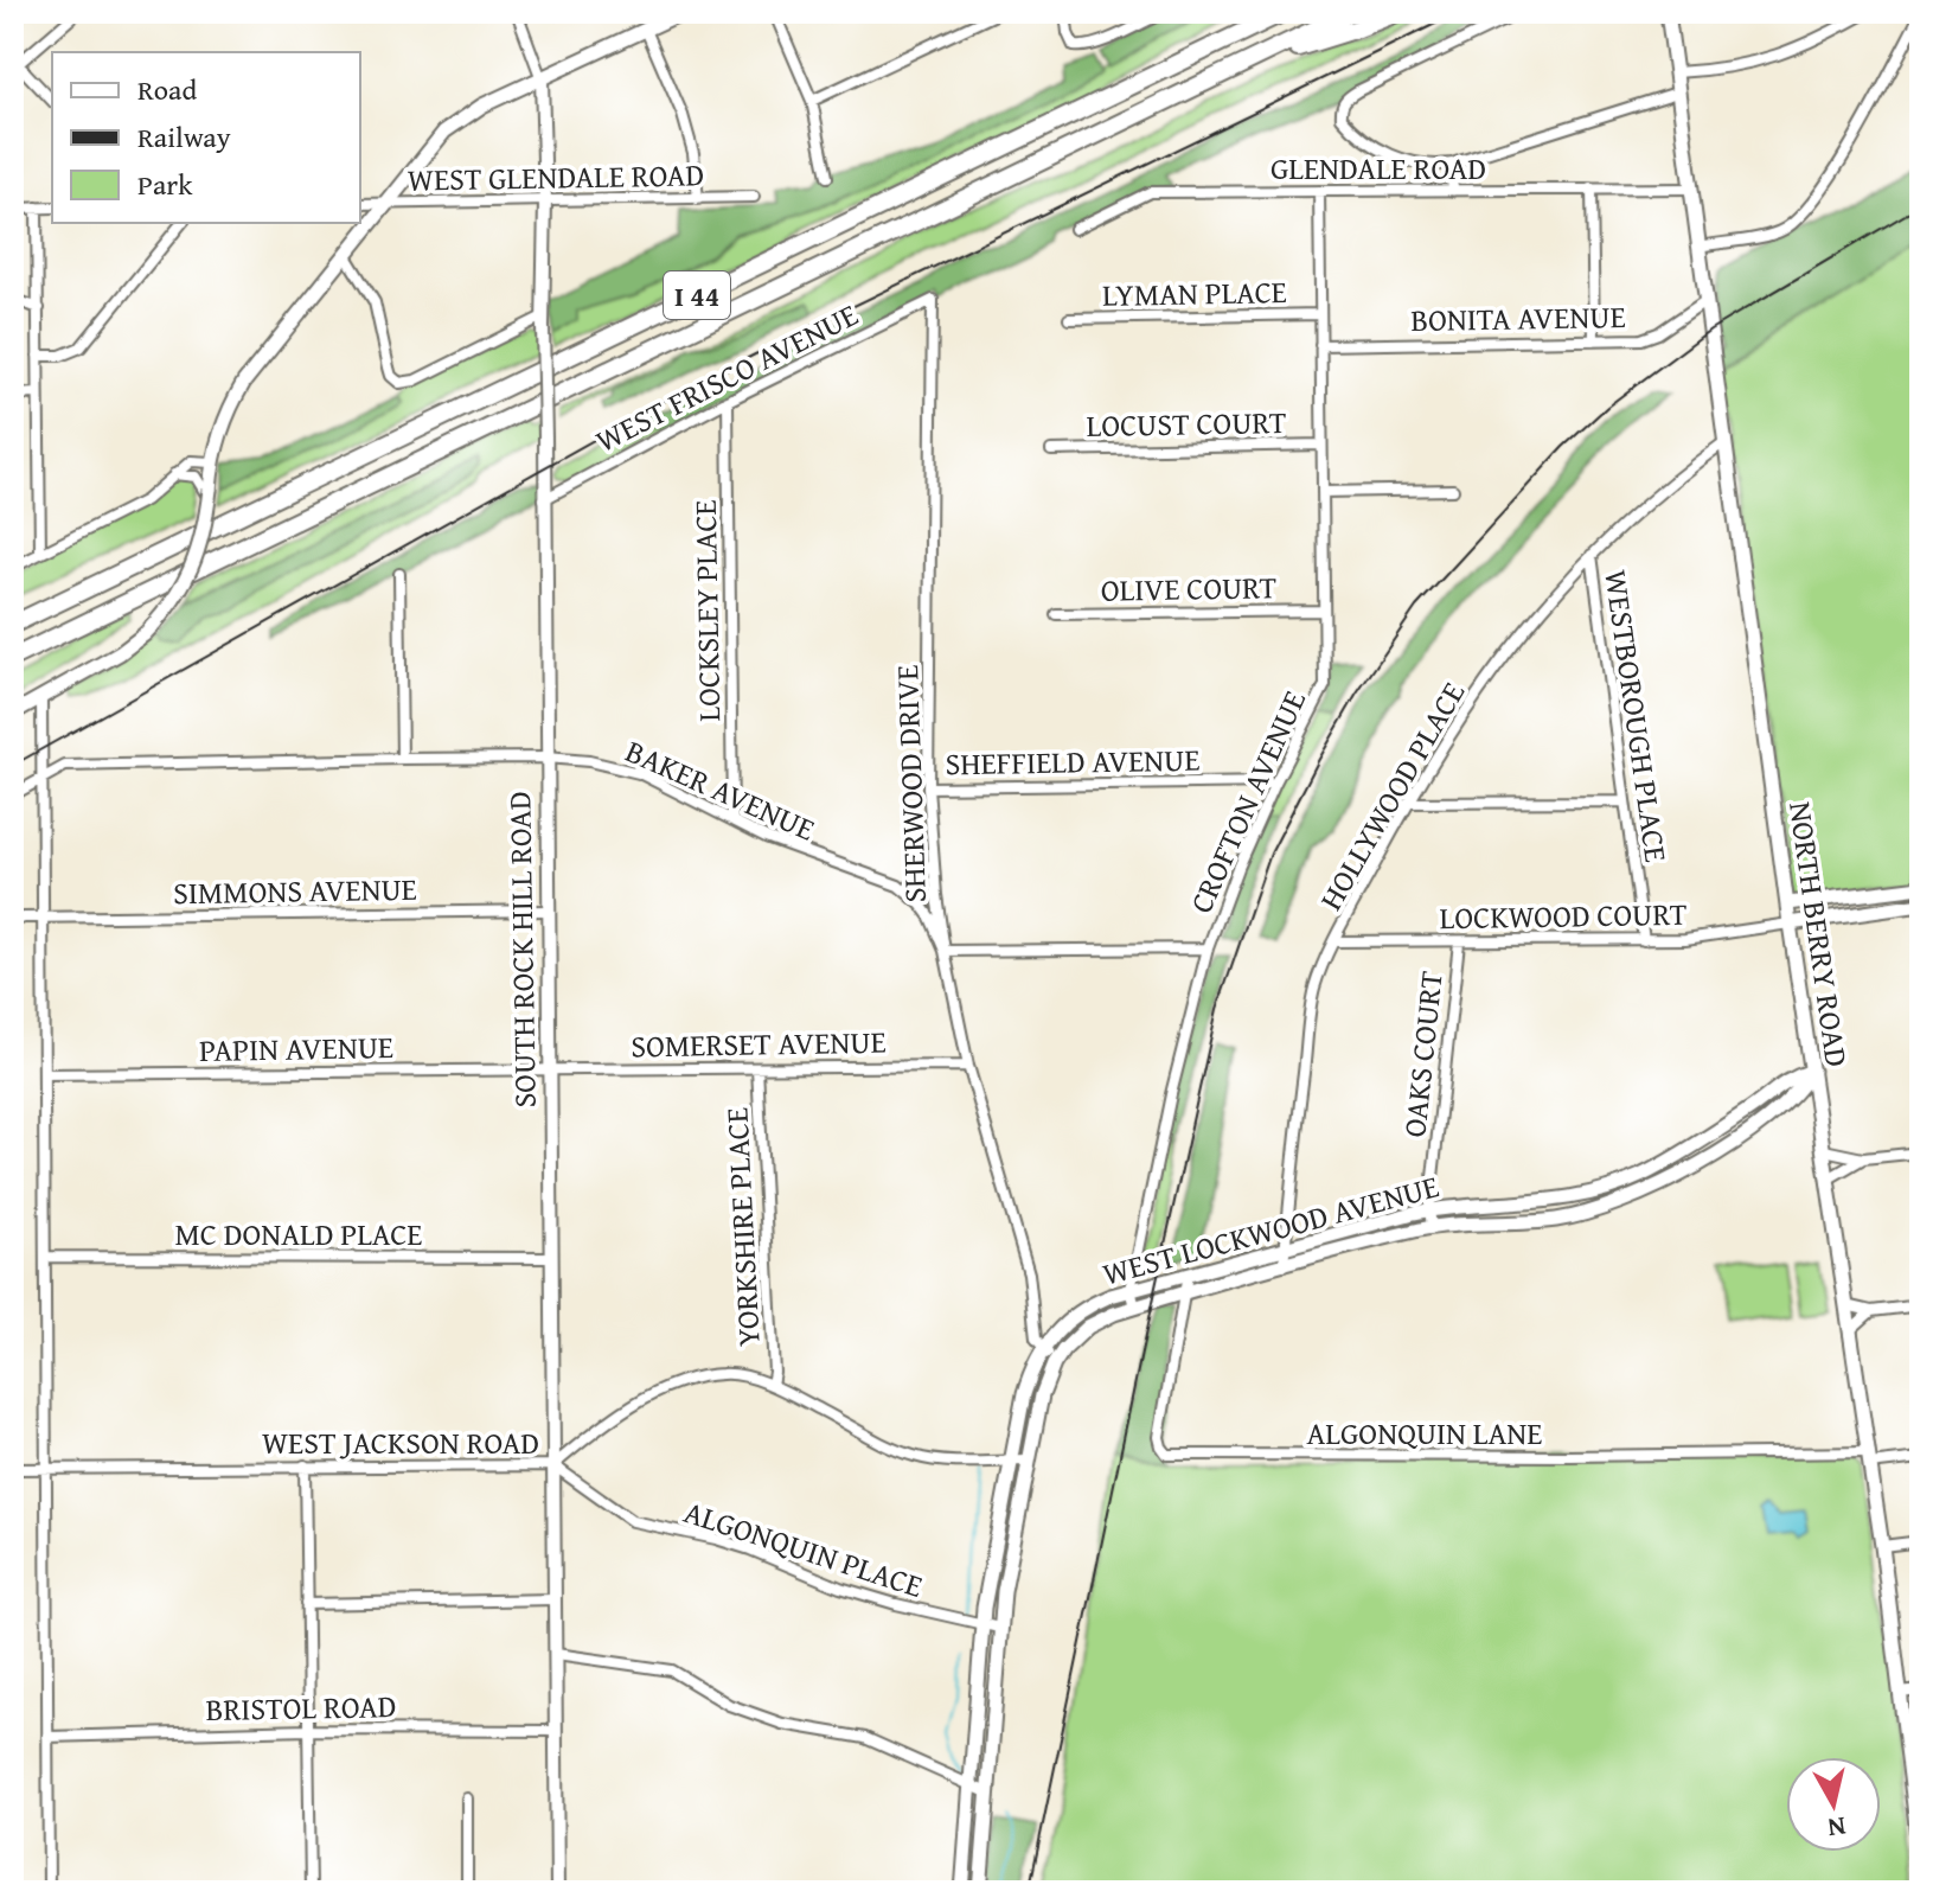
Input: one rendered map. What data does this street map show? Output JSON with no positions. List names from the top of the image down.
{
  "streets": {
    "highway": ["I 44"],
    "main road": ["NORTH BERRY ROAD", "WEST LOCKWOOD AVENUE"],
    "street": [
      "GLENDALE ROAD",
      "WEST GLENDALE ROAD",
      "LYMAN PLACE",
      "BONITA AVENUE",
      "WEST FRISCO AVENUE",
      "LOCUST COURT",
      "OLIVE COURT",
      "LOCKSLEY PLACE",
      "WESTBOROUGH PLACE",
      "SHEFFIELD AVENUE",
      "SHERWOOD DRIVE",
      "BAKER AVENUE",
      "HOLLYWOOD PLACE",
      "CROFTON AVENUE",
      "SIMMONS AVENUE",
      "LOCKWOOD COURT",
      "SOUTH ROCK HILL ROAD",
      "SOMERSET AVENUE",
      "PAPIN AVENUE",
      "OAKS COURT",
      "YORKSHIRE PLACE",
      "MC DONALD PLACE",
      "ALGONQUIN LANE",
      "WEST JACKSON ROAD",
      "ALGONQUIN PLACE",
      "BRISTOL ROAD"
    ]
  },
  "crossings": [
    ["GLENDALE ROAD", "CROFTON AVENUE"],
    ["GLENDALE ROAD", "NORTH BERRY ROAD"],
    ["WEST GLENDALE ROAD", "SOUTH ROCK HILL ROAD"],
    ["LYMAN PLACE", "CROFTON AVENUE"],
    ["BONITA AVENUE", "CROFTON AVENUE"],
    ["BONITA AVENUE", "NORTH BERRY ROAD"],
    ["WEST FRISCO AVENUE", "LOCKSLEY PLACE"],
    ["WEST FRISCO AVENUE", "SHERWOOD DRIVE"],
    ["WEST FRISCO AVENUE", "SOUTH ROCK HILL ROAD"],
    ["LOCUST COURT", "CROFTON AVENUE"],
    ["OLIVE COURT", "CROFTON AVENUE"],
    ["LOCKSLEY PLACE", "BAKER AVENUE"],
    ["WESTBOROUGH PLACE", "HOLLYWOOD PLACE"],
    ["WESTBOROUGH PLACE", "LOCKWOOD COURT"],
    ["SHEFFIELD AVENUE", "SHERWOOD DRIVE"],
    ["SHEFFIELD AVENUE", "CROFTON AVENUE"],
    ["SHERWOOD DRIVE", "SOMERSET AVENUE"],
    ["SHERWOOD DRIVE", "WEST LOCKWOOD AVENUE"],
    ["BAKER AVENUE", "SOUTH ROCK HILL ROAD"],
    ["HOLLYWOOD PLACE", "LOCKWOOD COURT"],
    ["HOLLYWOOD PLACE", "NORTH BERRY ROAD"],
    ["HOLLYWOOD PLACE", "WEST LOCKWOOD AVENUE"],
    ["CROFTON AVENUE", "WEST LOCKWOOD AVENUE"],
    ["SIMMONS AVENUE", "SOUTH ROCK HILL ROAD"],
    ["LOCKWOOD COURT", "NORTH BERRY ROAD"],
    ["LOCKWOOD COURT", "OAKS COURT"],
    ["NORTH BERRY ROAD", "WEST LOCKWOOD AVENUE"],
    ["NORTH BERRY ROAD", "ALGONQUIN LANE"],
    ["SOUTH ROCK HILL ROAD", "SOMERSET AVENUE"],
    ["SOUTH ROCK HILL ROAD", "PAPIN AVENUE"],
    ["SOUTH ROCK HILL ROAD", "MC DONALD PLACE"],
    ["SOUTH ROCK HILL ROAD", "WEST JACKSON ROAD"],
    ["SOUTH ROCK HILL ROAD", "ALGONQUIN PLACE"],
    ["SOUTH ROCK HILL ROAD", "BRISTOL ROAD"],
    ["SOMERSET AVENUE", "PAPIN AVENUE"],
    ["SOMERSET AVENUE", "YORKSHIRE PLACE"],
    ["OAKS COURT", "WEST LOCKWOOD AVENUE"],
    ["YORKSHIRE PLACE", "WEST JACKSON ROAD"],
    ["WEST LOCKWOOD AVENUE", "ALGONQUIN LANE"],
    ["WEST LOCKWOOD AVENUE", "WEST JACKSON ROAD"],
    ["WEST LOCKWOOD AVENUE", "ALGONQUIN PLACE"],
    ["WEST JACKSON ROAD", "ALGONQUIN PLACE"]
  ],
  "legend": ["Road", "Railway", "Park"],
  "north": "bottom"
}
